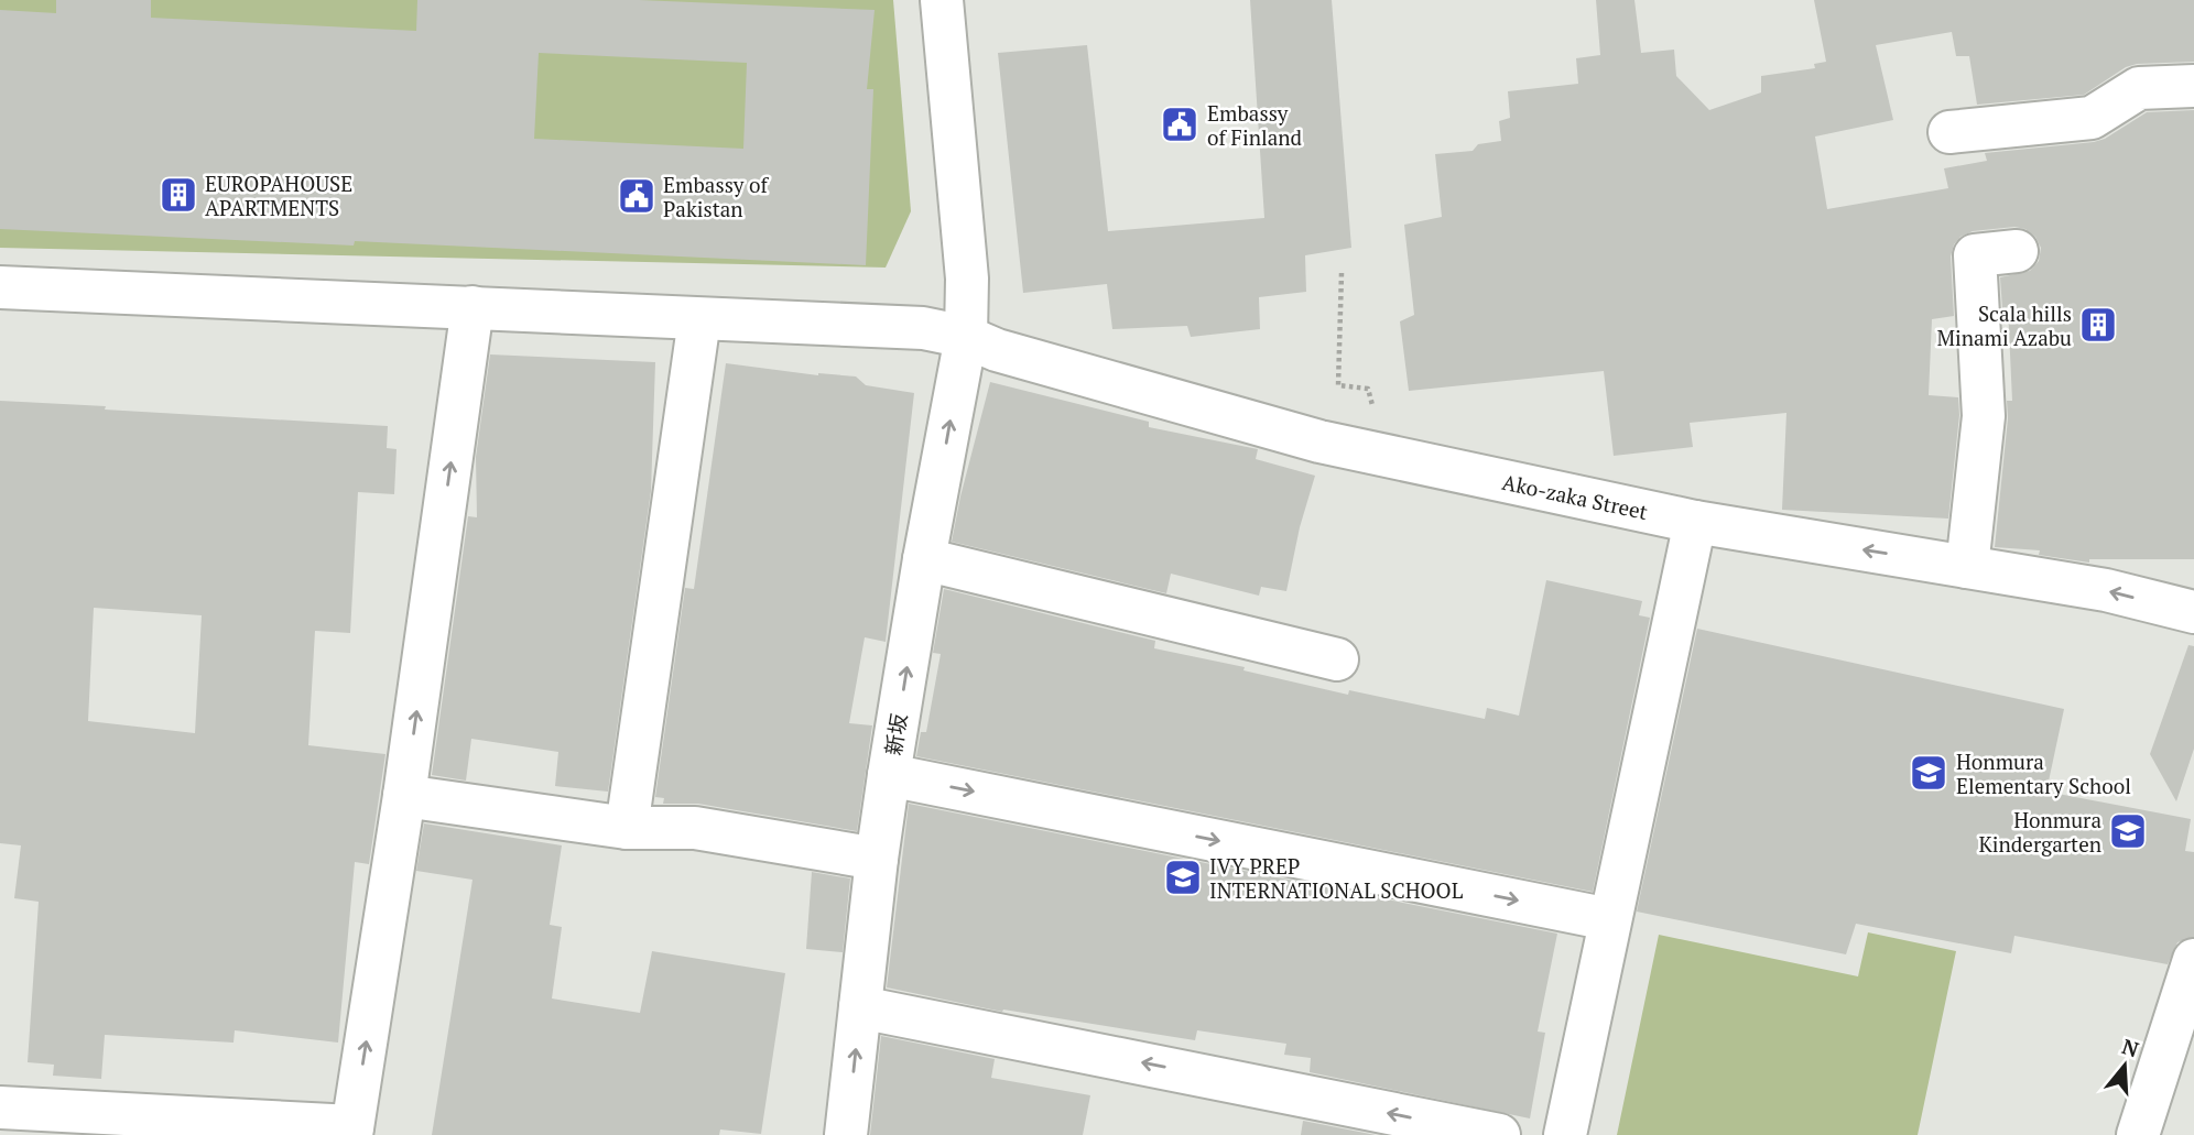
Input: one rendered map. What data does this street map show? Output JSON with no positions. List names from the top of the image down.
{
  "streets": {
    "street": ["Ako-zaka Street", "新坂"]
  },
  "crossings": [
    ["Ako-zaka Street", "新坂"]
  ],
  "places": {
    "public building": ["Embassy of Finland", "Embassy of Pakistan"],
    "building": ["EUROPAHOUSE APARTMENTS", "Scala hills Minami Azabu"],
    "school or university": ["Honmura Elementary School", "Honmura Kindergarten", "IVY PREP INTERNATIONAL SCHOOL"]
  },
  "north": "top"
}
